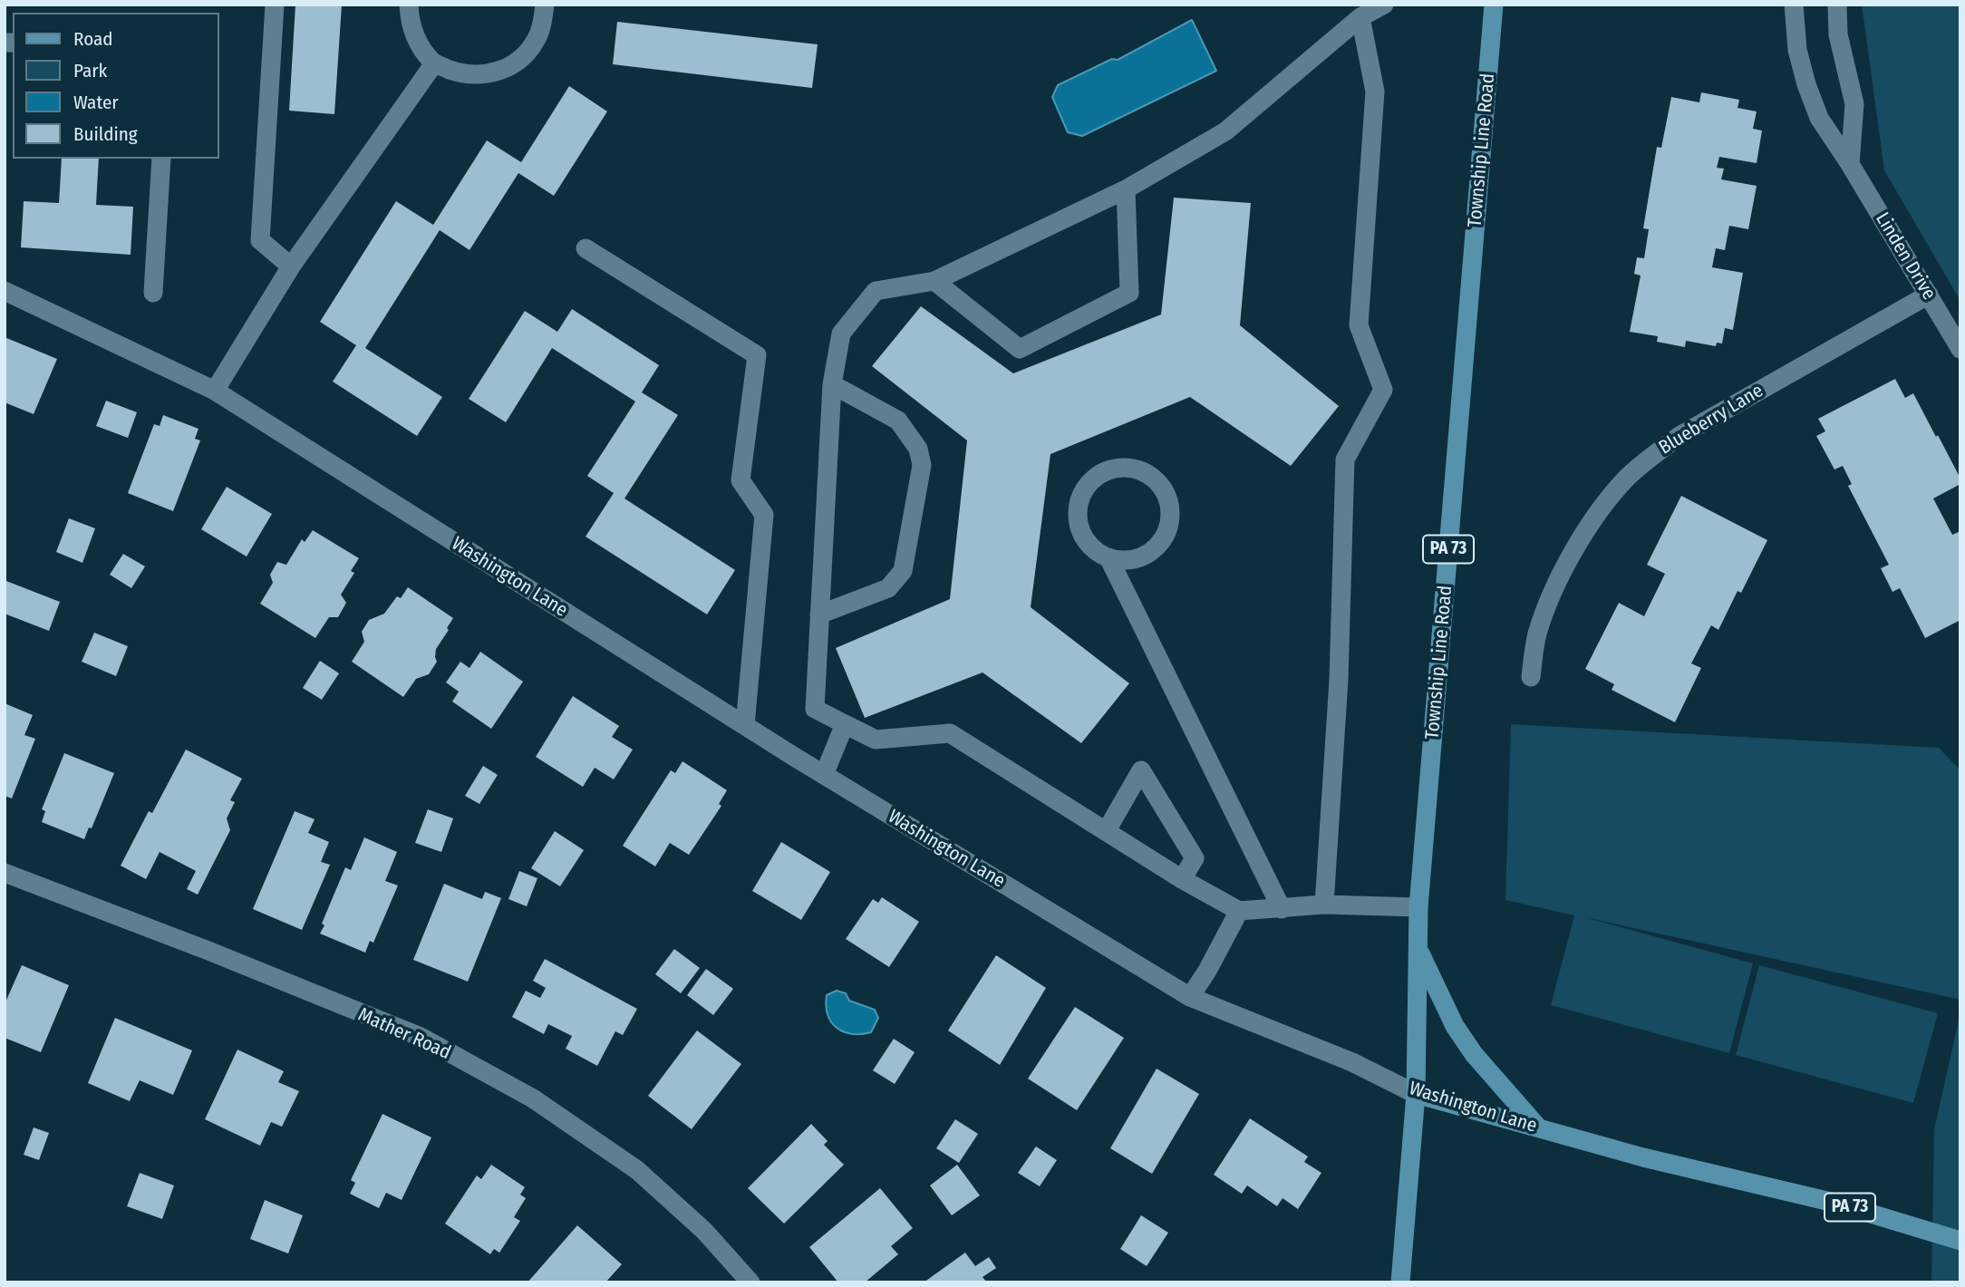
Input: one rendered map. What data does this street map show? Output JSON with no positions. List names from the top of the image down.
{
  "streets": {
    "main road": ["Township Line Road", "PA 73", "Washington Lane"],
    "street": ["Linden Drive", "Blueberry Lane", "Mather Road"]
  },
  "crossings": [
    ["Township Line Road", "Washington Lane"],
    ["Linden Drive", "Blueberry Lane"]
  ],
  "legend": [
    "Road",
    "Park",
    "Water",
    "Building"
  ]
}
